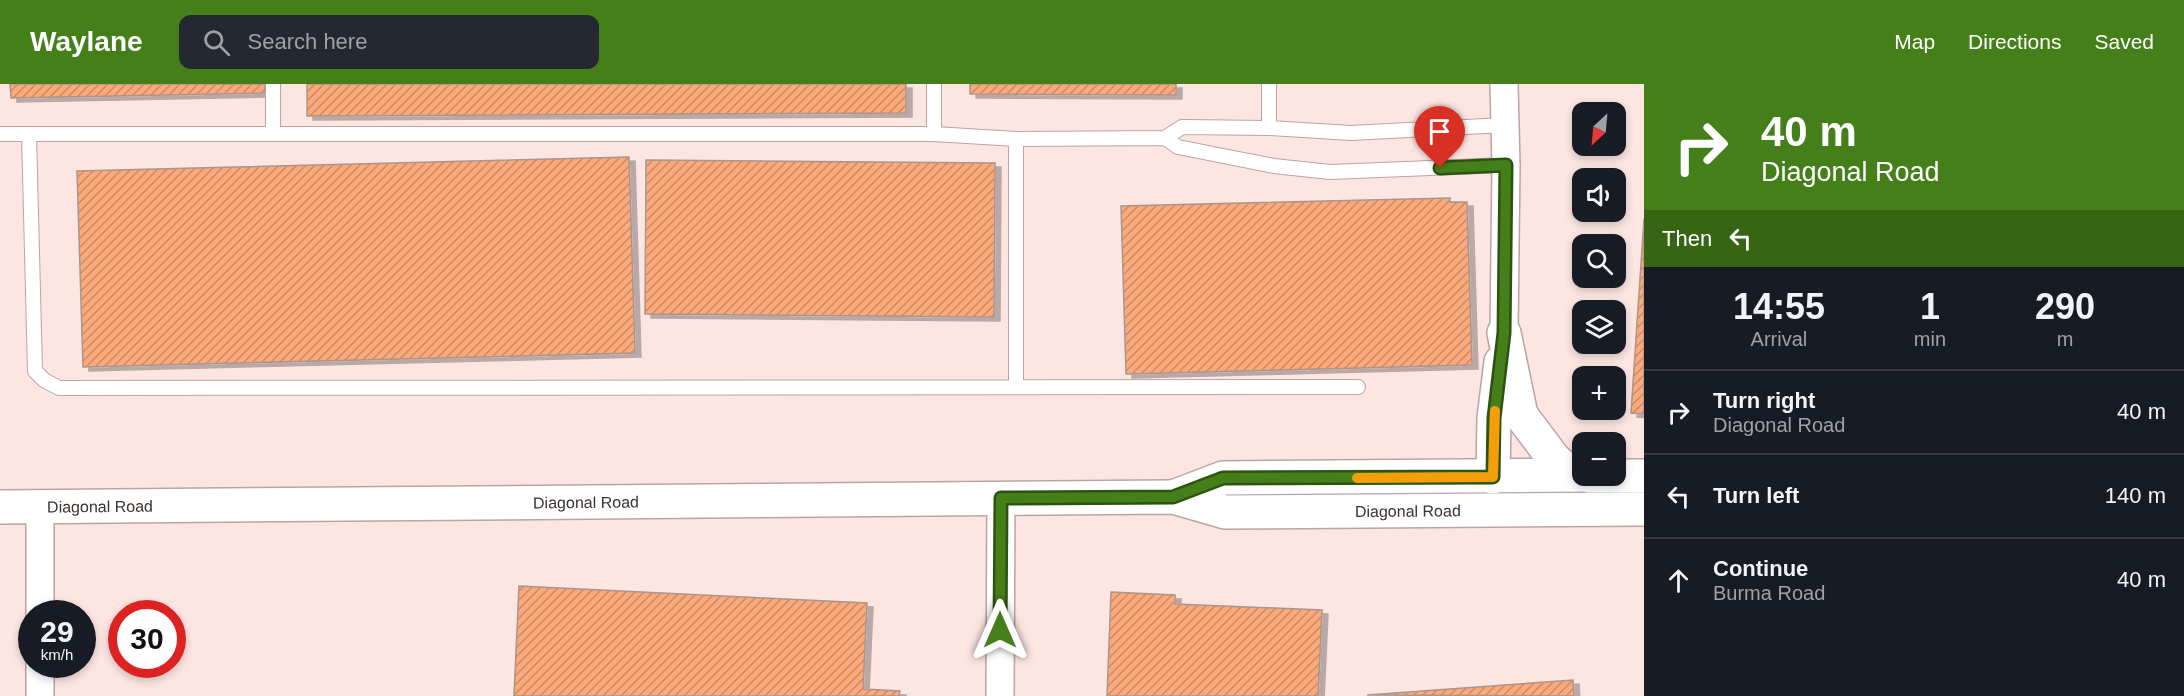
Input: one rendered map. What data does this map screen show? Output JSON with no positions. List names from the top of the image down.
{
  "streets": {
    "street": ["Diagonal Road"]
  },
  "north": "bottom left",
  "page": {
    "header": "Waylane",
    "search": "Search here",
    "nav": ["Map", "Directions", "Saved"],
    "turn": ["40 m", "Diagonal Road"],
    "map_buttons": ["+", "−"],
    "then": "Then",
    "eta": [
      "14:55",
      "Arrival",
      "1",
      "min",
      "290",
      "m"
    ],
    "list": [
      {
        "name": "Turn right",
        "note": "Diagonal Road",
        "value": "40 m"
      },
      {
        "name": "Turn left",
        "value": "140 m"
      },
      {
        "name": "Continue",
        "note": "Burma Road",
        "value": "40 m"
      }
    ],
    "speed": "29 km/h",
    "limit": "30"
  }
}
